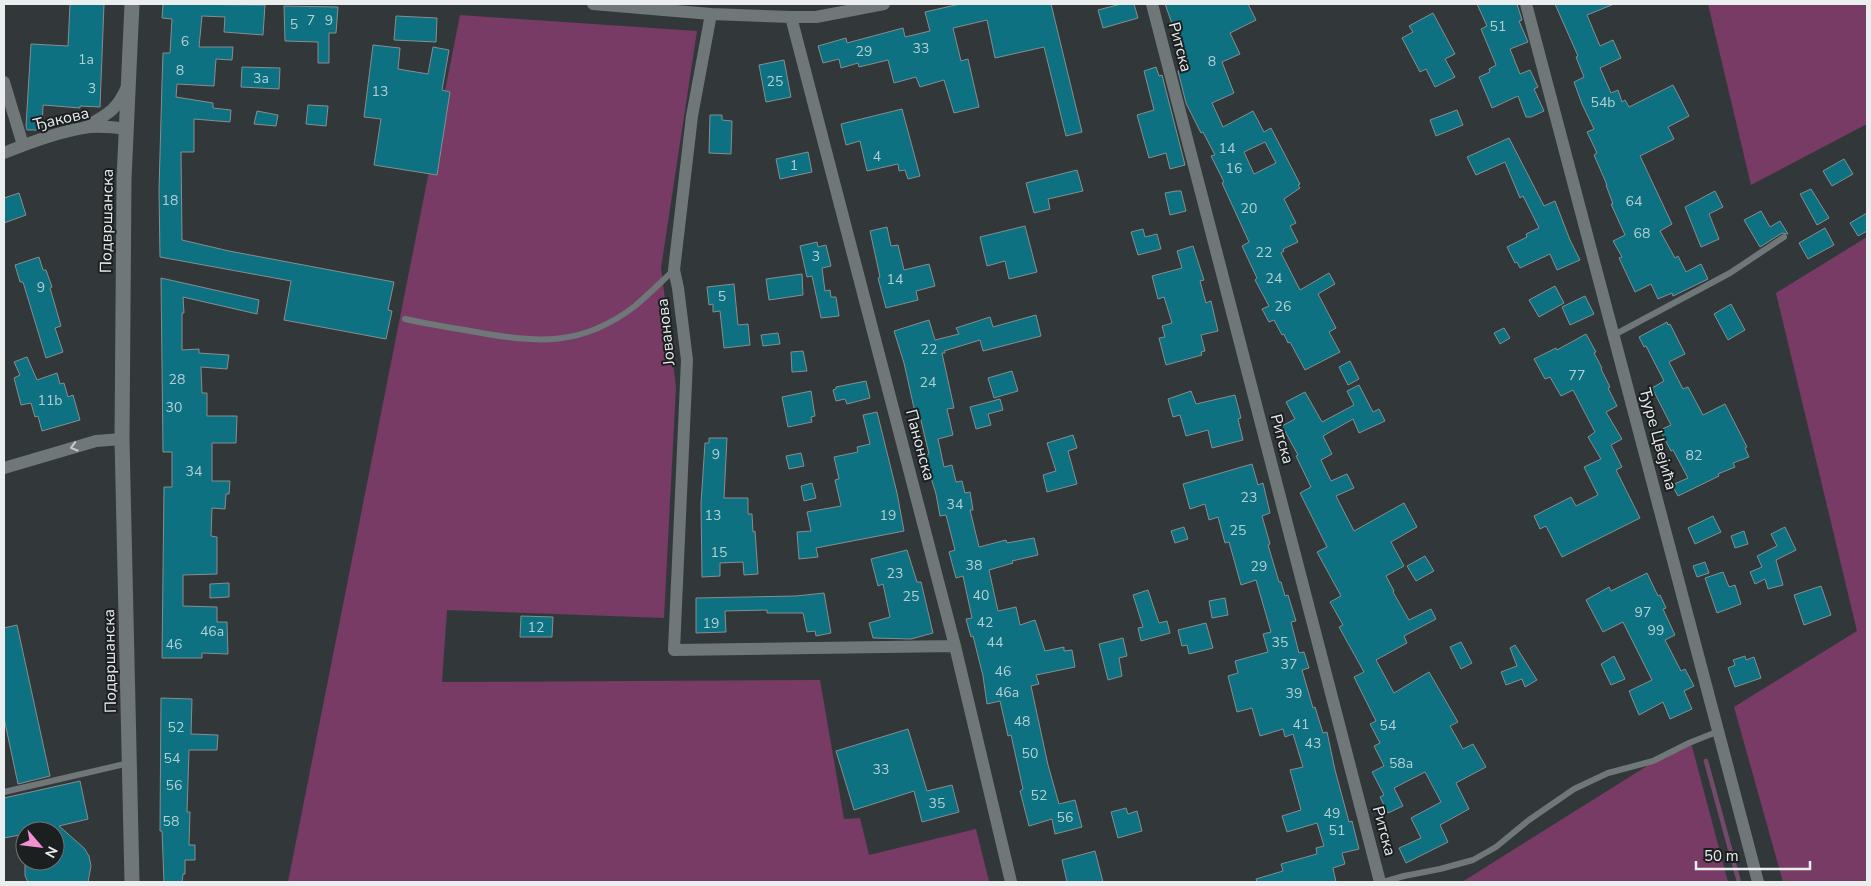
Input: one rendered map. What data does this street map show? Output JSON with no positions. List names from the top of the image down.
{
  "streets": {
    "street": [
      "Ритска",
      "Ђакова",
      "Подвршанска",
      "Јованова",
      "Ђуре Цвејића",
      "Панонска"
    ]
  },
  "crossings": [
    ["Ђакова", "Подвршанска"],
    ["Јованова", "Панонска"]
  ],
  "house_numbers": [
    "7",
    "9",
    "5",
    "51",
    "6",
    "33",
    "29",
    "1a",
    "8",
    "8",
    "3a",
    "25",
    "3",
    "13",
    "54b",
    "14",
    "4",
    "1",
    "16",
    "18",
    "64",
    "20",
    "68",
    "22",
    "3",
    "24",
    "14",
    "9",
    "5",
    "26",
    "22",
    "77",
    "28",
    "24",
    "11b",
    "30",
    "9",
    "82",
    "34",
    "23",
    "34",
    "13",
    "19",
    "25",
    "15",
    "38",
    "29",
    "23",
    "40",
    "25",
    "97",
    "42",
    "19",
    "12",
    "99",
    "46a",
    "44",
    "35",
    "46",
    "37",
    "46",
    "46a",
    "39",
    "48",
    "41",
    "54",
    "52",
    "43",
    "50",
    "54",
    "58a",
    "33",
    "56",
    "52",
    "35",
    "49",
    "56",
    "58",
    "51"
  ],
  "scale_bar": "50 m",
  "north": "bottom right"
}
